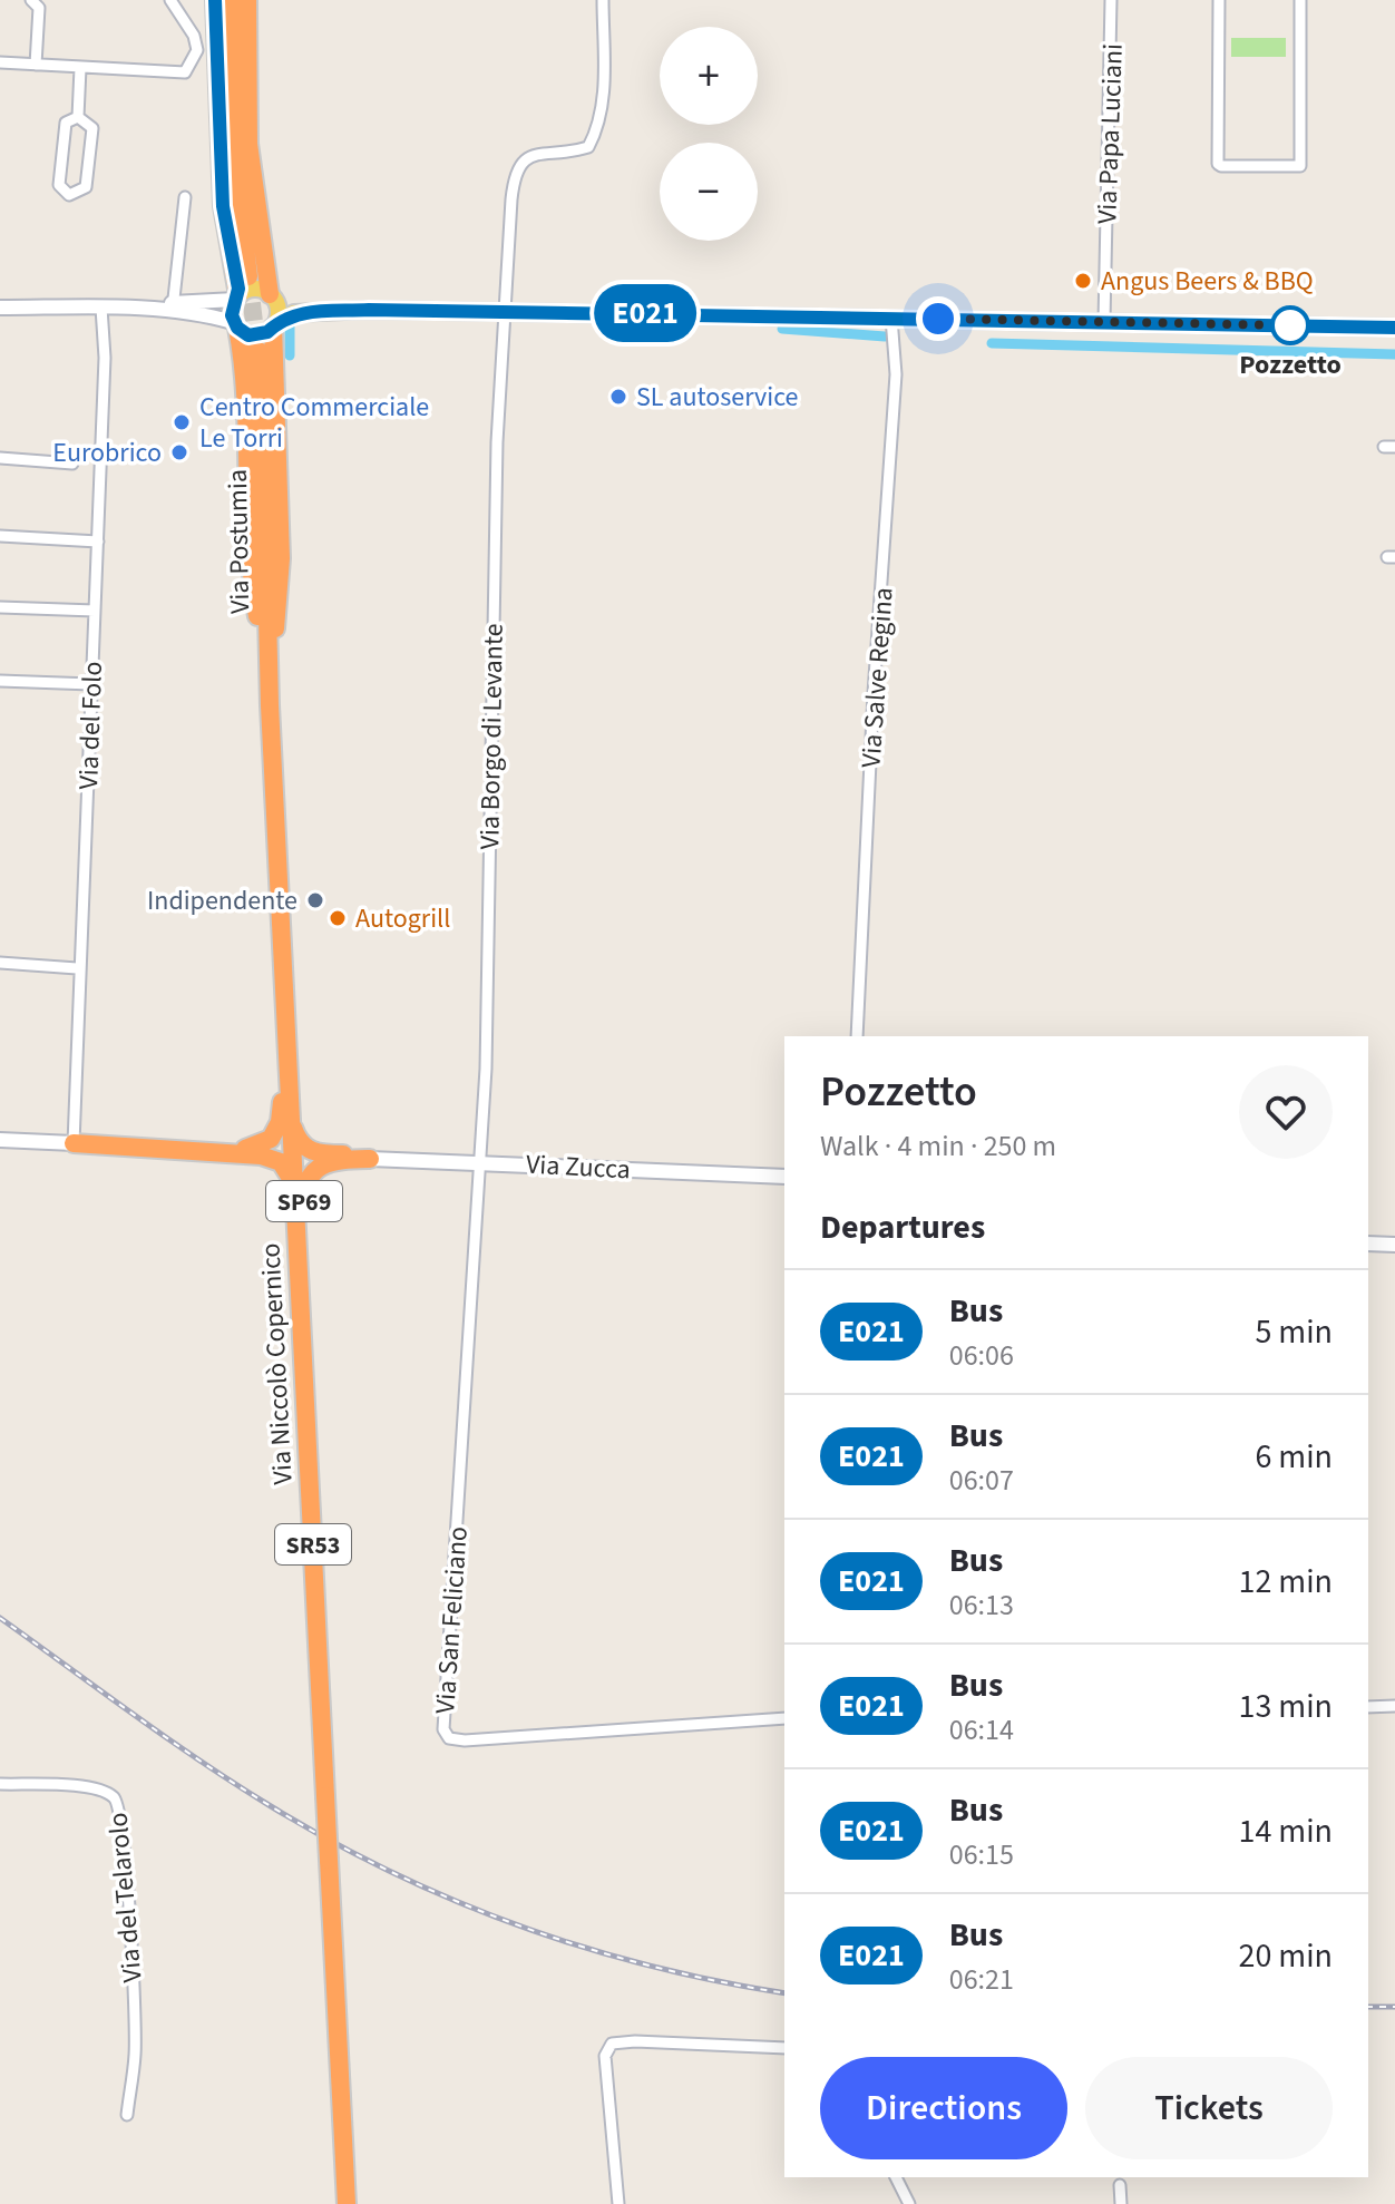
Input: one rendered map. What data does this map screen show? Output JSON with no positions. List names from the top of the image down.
{
  "streets": {
    "highway": [
      "Via Postumia",
      "SP69",
      "Via Niccolò Copernico",
      "SR53"
    ],
    "street": [
      "Via Papa Luciani",
      "Via Salve Regina",
      "Via del Folo",
      "Via Borgo di Levante",
      "Via Zucca",
      "Via San Feliciano",
      "Via del Telarolo"
    ]
  },
  "crossings": [
    ["Via Postumia", "Via Niccolò Copernico"],
    ["Via del Folo", "SP69"],
    ["Via Borgo di Levante", "Via Zucca"],
    ["Via Borgo di Levante", "Via San Feliciano"],
    ["Via Zucca", "SP69"],
    ["Via Zucca", "Via San Feliciano"],
    ["SP69", "Via Niccolò Copernico"]
  ],
  "places": [
    "Angus Beers & BBQ",
    "Pozzetto",
    "SL autoservice",
    "Centro Commerciale Le Torri",
    "Eurobrico",
    "Indipendente",
    "Autogrill"
  ],
  "lines": ["bus line E021"],
  "page": {
    "on_map": "E021",
    "map_buttons": ["+", "−"],
    "heading": [
      ["Pozzetto", "Walk · 4 min · 250 m"],
      "Departures"
    ],
    "list": [
      {
        "mark": "E021",
        "name": "Bus",
        "note": "06:06",
        "value": "5 min"
      },
      {
        "mark": "E021",
        "name": "Bus",
        "note": "06:07",
        "value": "6 min"
      },
      {
        "mark": "E021",
        "name": "Bus",
        "note": "06:13",
        "value": "12 min"
      },
      {
        "mark": "E021",
        "name": "Bus",
        "note": "06:14",
        "value": "13 min"
      },
      {
        "mark": "E021",
        "name": "Bus",
        "note": "06:15",
        "value": "14 min"
      },
      {
        "mark": "E021",
        "name": "Bus",
        "note": "06:21",
        "value": "20 min"
      }
    ],
    "buttons": ["Directions", "Tickets"]
  }
}
